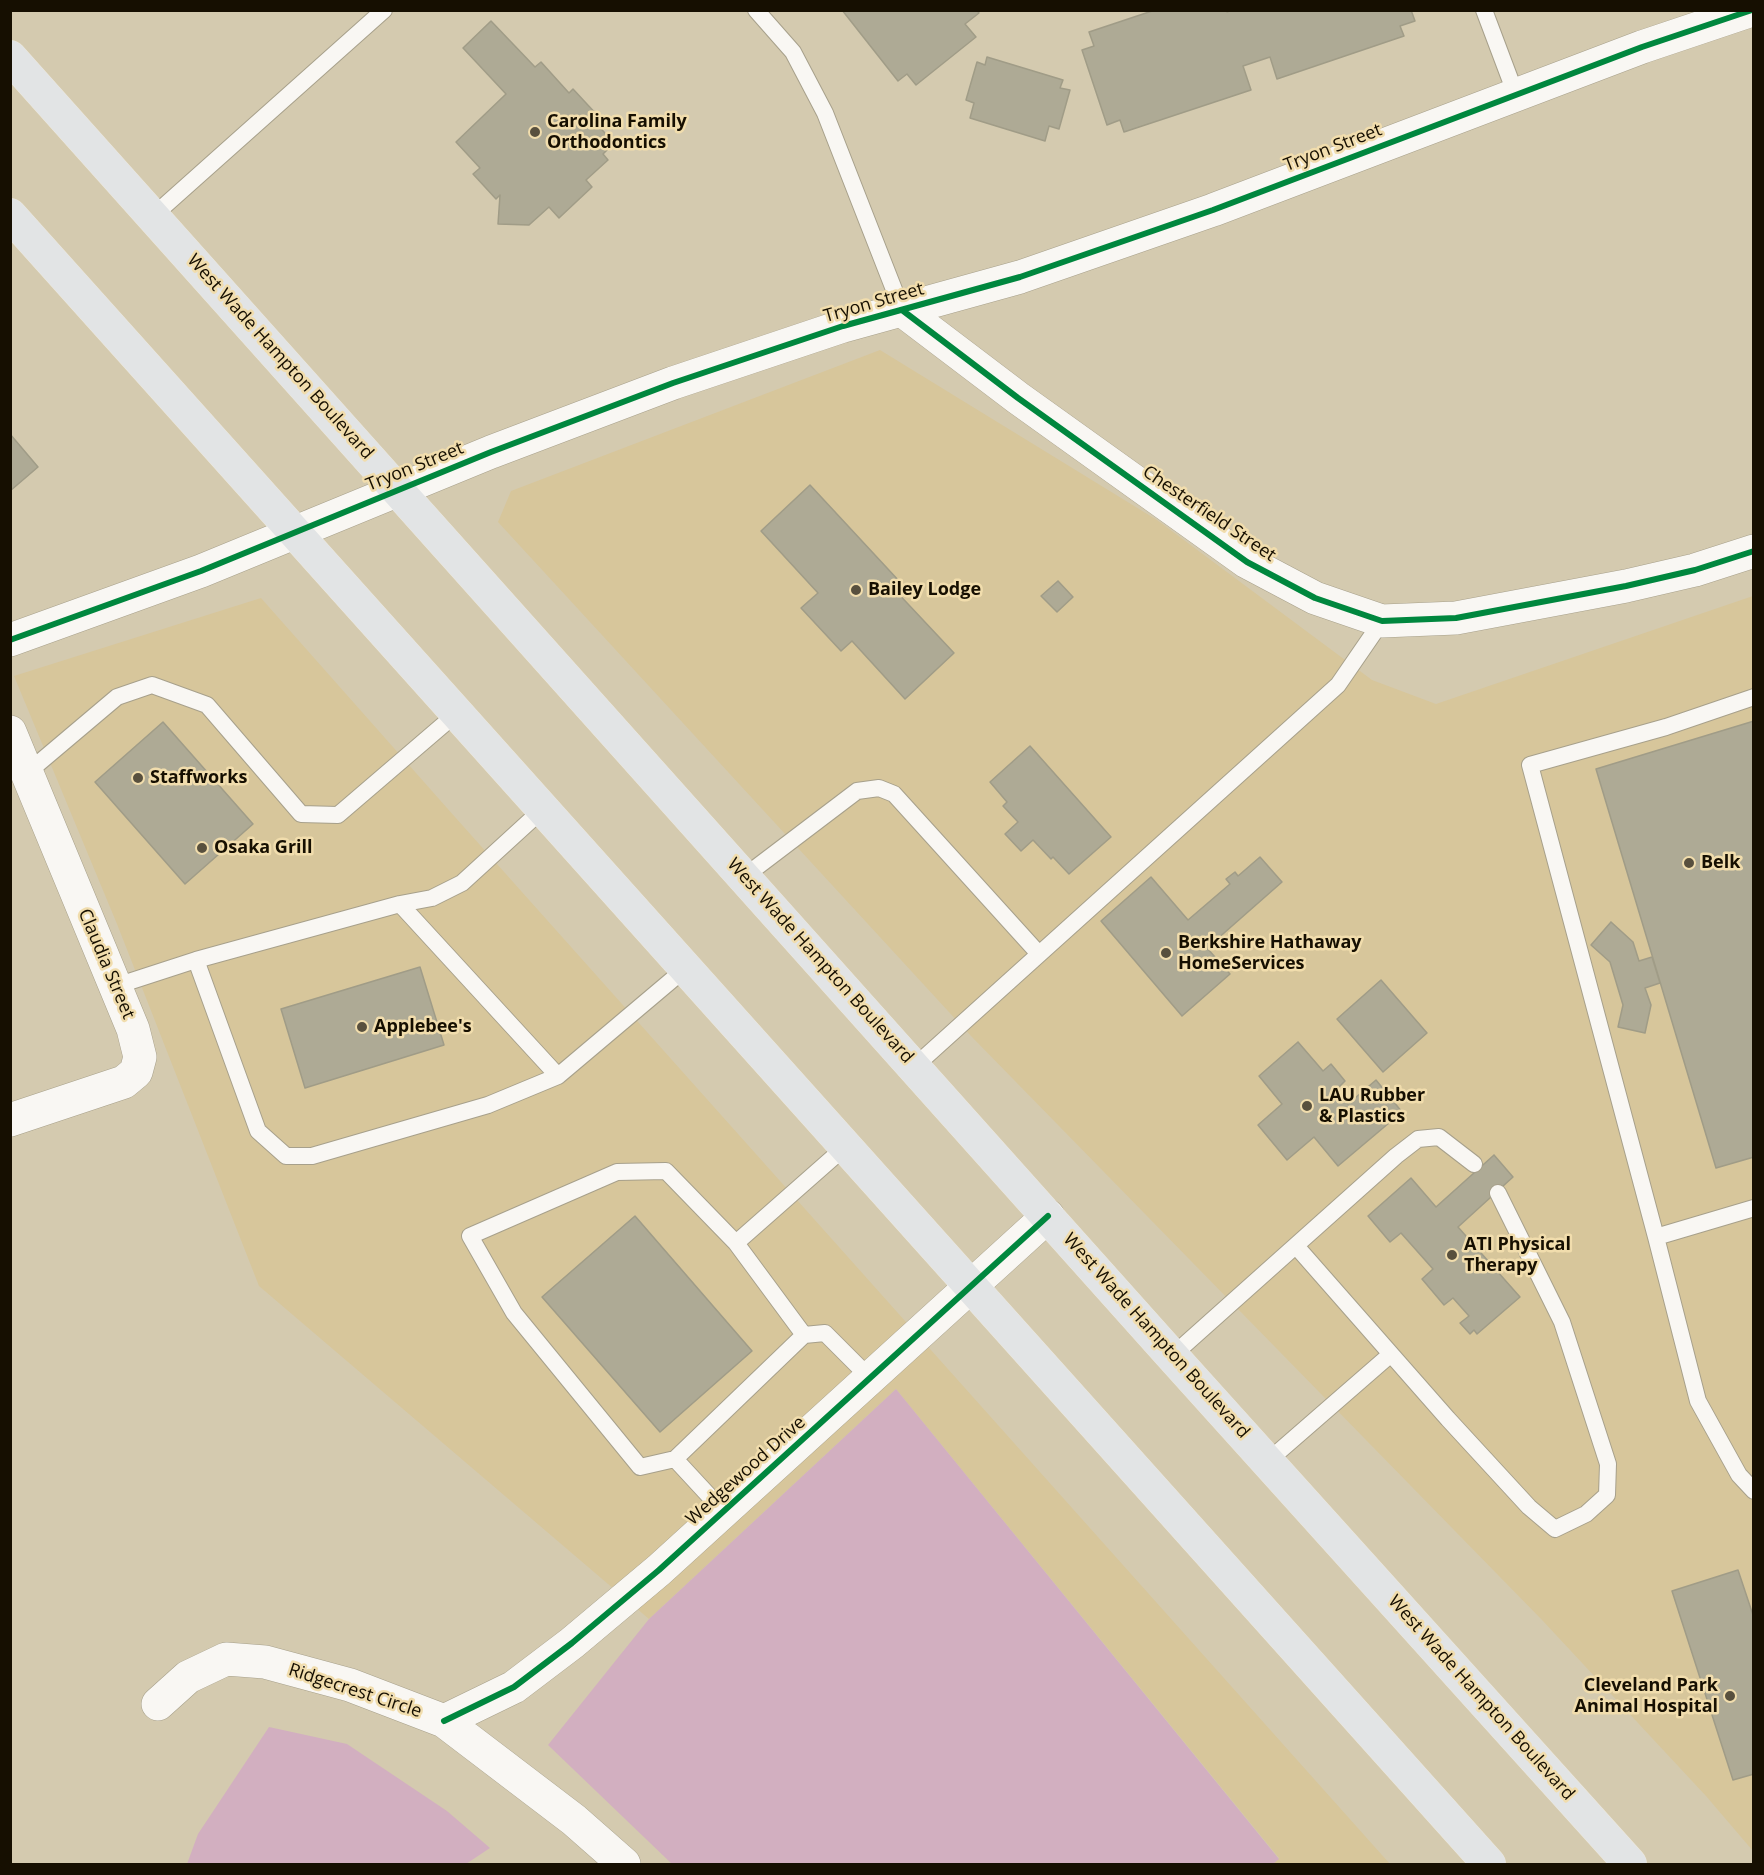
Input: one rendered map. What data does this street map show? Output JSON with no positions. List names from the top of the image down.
{
  "streets": {
    "main road": ["West Wade Hampton Boulevard"],
    "street": [
      "Tryon Street",
      "Chesterfield Street",
      "Claudia Street",
      "Wedgewood Drive",
      "Ridgecrest Circle"
    ]
  },
  "crossings": [
    ["Tryon Street", "West Wade Hampton Boulevard"],
    ["Tryon Street", "Chesterfield Street"],
    ["West Wade Hampton Boulevard", "Wedgewood Drive"],
    ["Wedgewood Drive", "Ridgecrest Circle"]
  ],
  "places": [
    "Carolina Family Orthodontics",
    "Bailey Lodge",
    "Staffworks",
    "Osaka Grill",
    "Belk",
    "Berkshire Hathaway HomeServices",
    "Applebee's",
    "LAU Rubber & Plastics",
    "ATI Physical Therapy",
    "Cleveland Park Animal Hospital"
  ]
}
